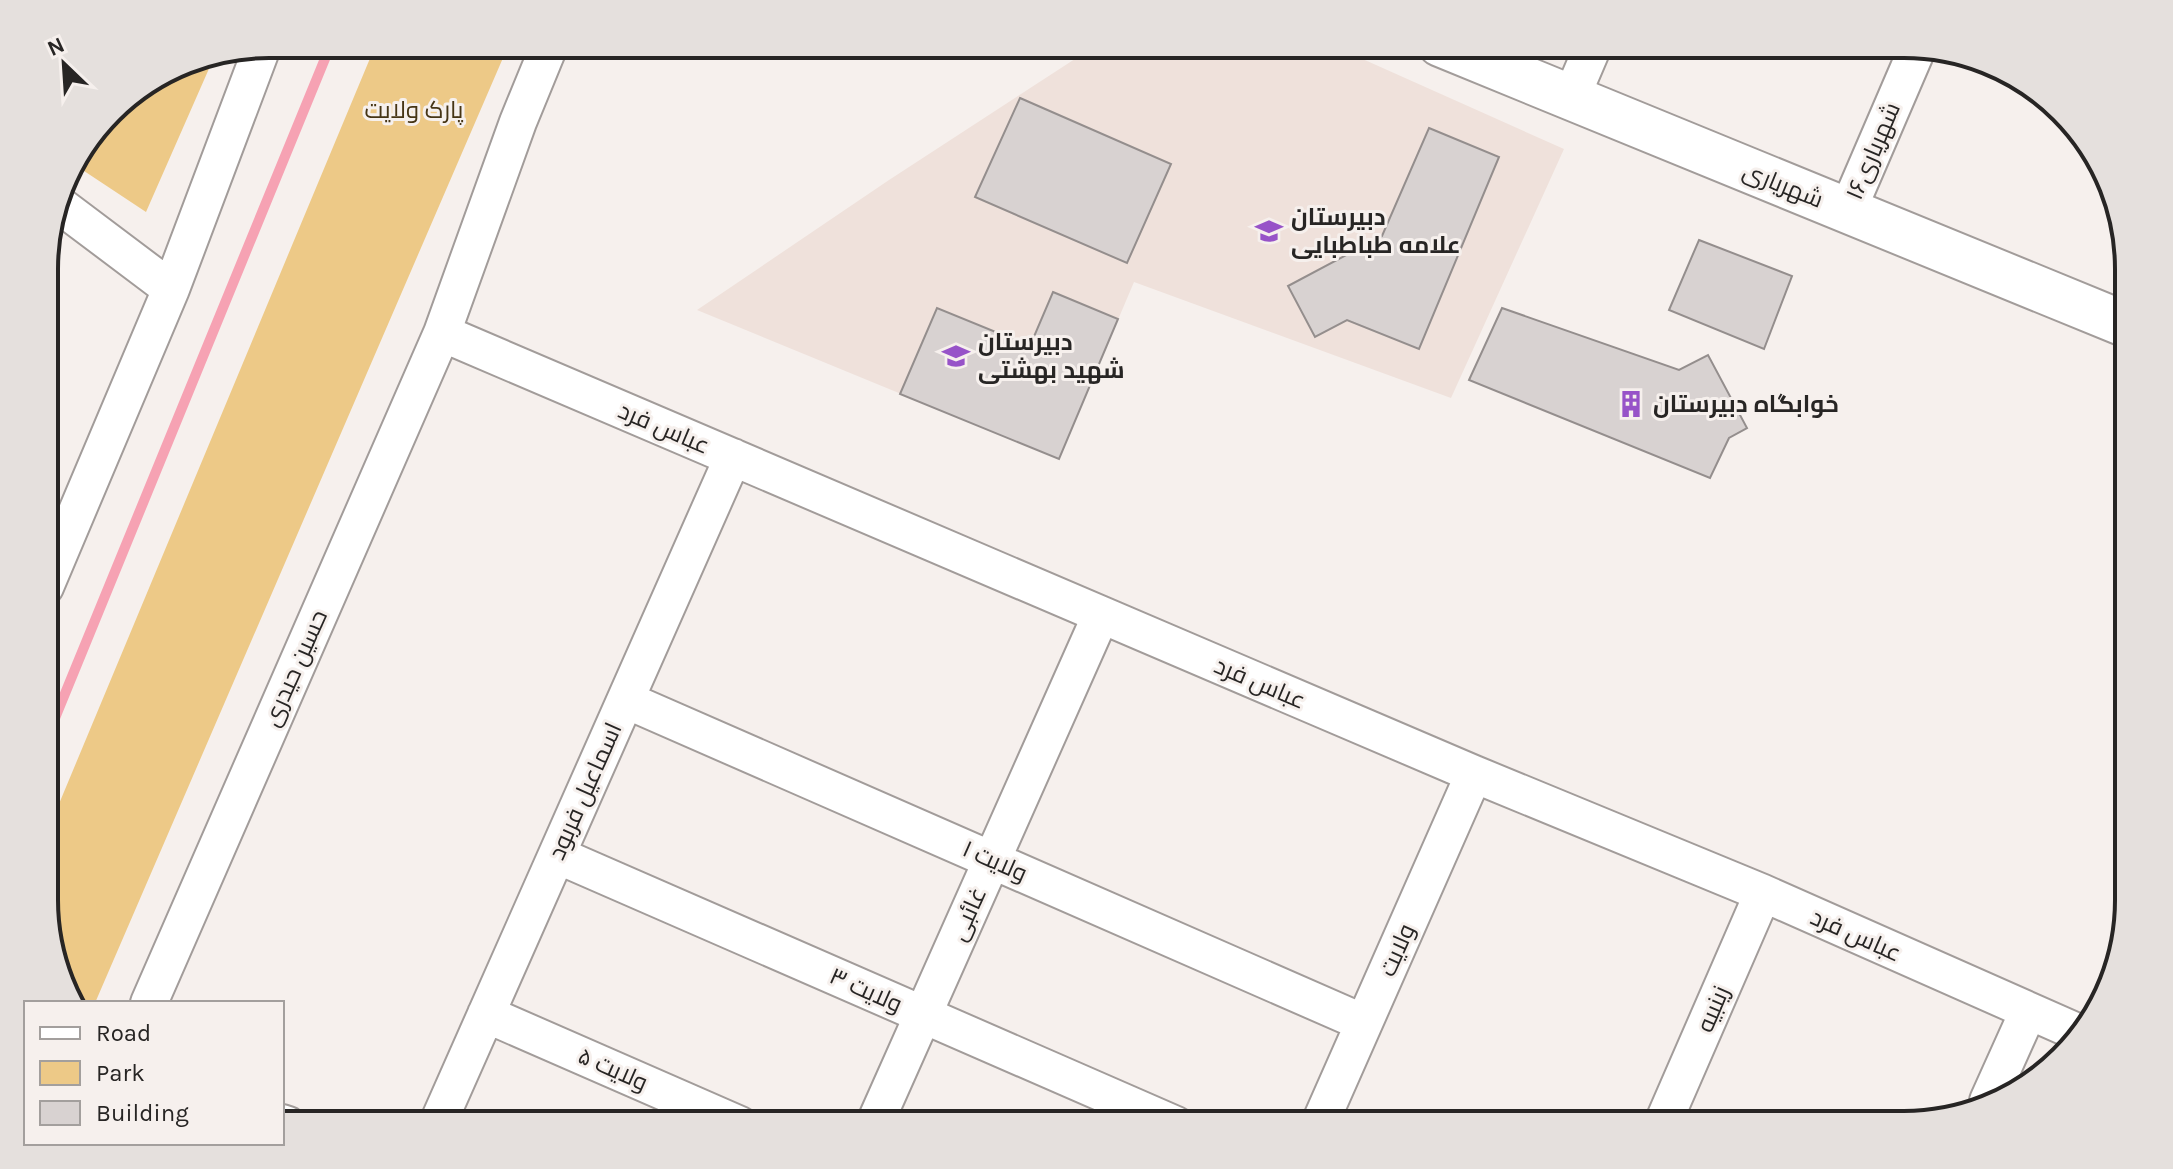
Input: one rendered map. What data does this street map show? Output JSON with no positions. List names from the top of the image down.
{
  "streets": {
    "main road": ["شهریاری"],
    "street": [
      "شهریاری۱۶",
      "عباس فرد",
      "حسین حیدری",
      "اسماعیل فربود",
      "ولایت ۱",
      "غائبی",
      "ولایت",
      "ولایت ۳",
      "زینبیه",
      "ولایت ۵"
    ]
  },
  "crossings": [
    ["شهریاری۱۶", "شهریاری"],
    ["عباس فرد", "حسین حیدری"],
    ["عباس فرد", "اسماعیل فربود"],
    ["عباس فرد", "غائبی"],
    ["عباس فرد", "ولایت"],
    ["عباس فرد", "زینبیه"],
    ["اسماعیل فربود", "ولایت ۱"],
    ["اسماعیل فربود", "ولایت ۳"],
    ["اسماعیل فربود", "ولایت ۵"],
    ["ولایت ۱", "غائبی"],
    ["ولایت ۱", "ولایت"],
    ["غائبی", "ولایت ۳"]
  ],
  "parks": ["پارک ولایت"],
  "places": {
    "school or university": ["دبیرستان علامه طباطبایی", "دبیرستان شهید بهشتی"],
    "building": ["خوابگاه دبیرستان"]
  },
  "legend": ["Road", "Park", "Building"],
  "north": "top left"
}
